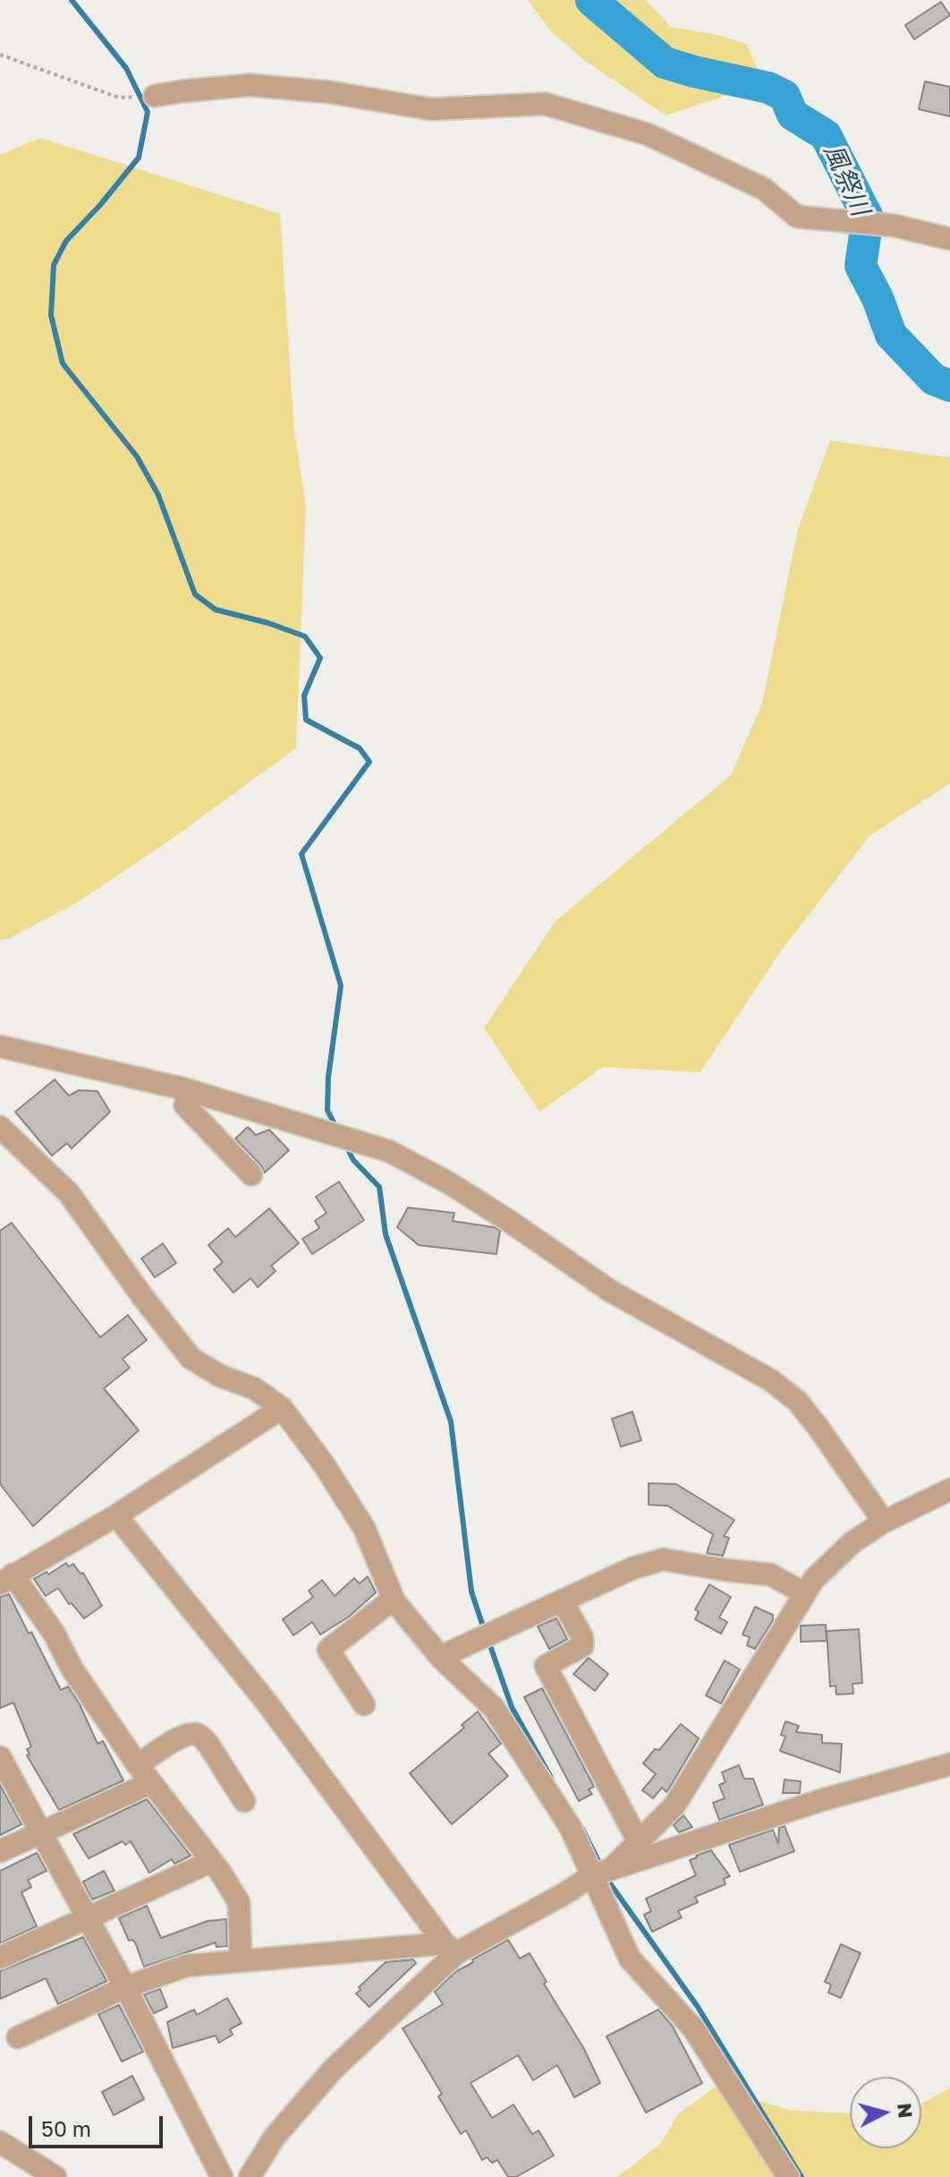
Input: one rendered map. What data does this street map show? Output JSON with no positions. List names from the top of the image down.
{
  "water": ["風祭川"],
  "scale_bar": "50 m",
  "north": "right"
}
